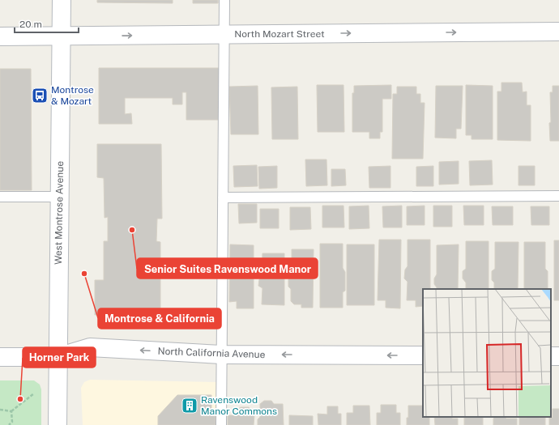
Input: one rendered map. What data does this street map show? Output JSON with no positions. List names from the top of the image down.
{
  "streets": {
    "street": ["North Mozart Street", "West Montrose Avenue", "North California Avenue"]
  },
  "crossings": [
    ["North Mozart Street", "West Montrose Avenue"],
    ["West Montrose Avenue", "North California Avenue"]
  ],
  "one_way": ["North Mozart Street", "North California Avenue"],
  "places": {
    "bus stop": ["Montrose & Mozart"],
    "other": ["Senior Suites Ravenswood Manor", "Montrose & California", "Horner Park"],
    "building": ["Ravenswood Manor Commons"]
  },
  "scale_bar": "20 m"
}
